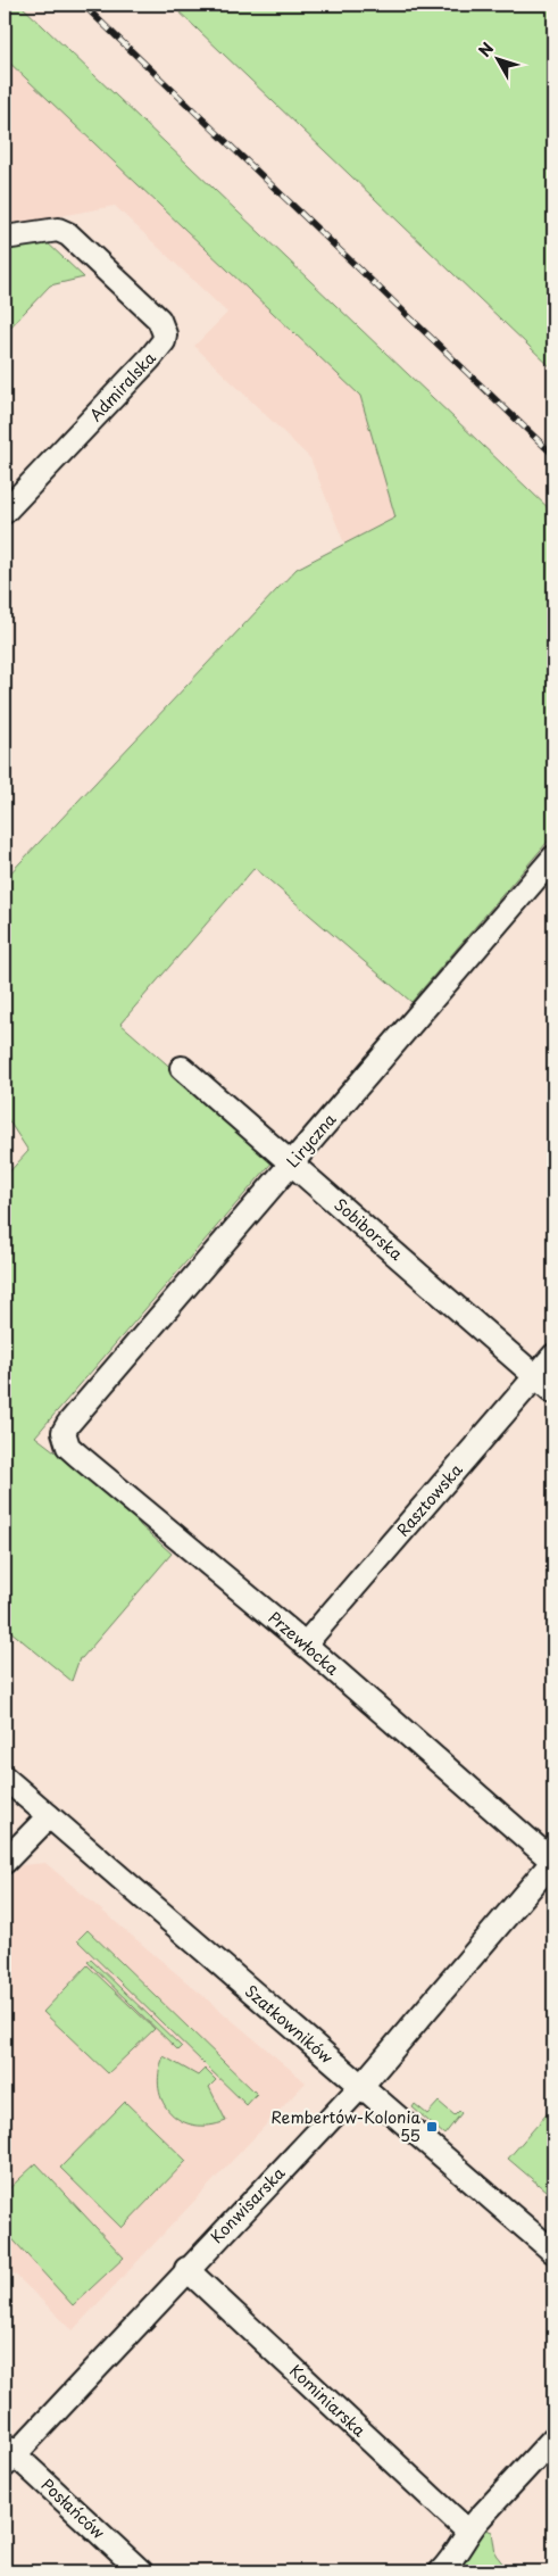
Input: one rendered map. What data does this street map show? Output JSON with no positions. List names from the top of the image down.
{
  "streets": {
    "street": [
      "Admiralska",
      "Liryczna",
      "Sobiborska",
      "Rasztowska",
      "Przewłocka",
      "Szatkowników",
      "Konwisarska",
      "Kominiarska",
      "Posłańców"
    ]
  },
  "crossings": [
    ["Liryczna", "Sobiborska"],
    ["Liryczna", "Przewłocka"],
    ["Sobiborska", "Rasztowska"],
    ["Rasztowska", "Przewłocka"],
    ["Przewłocka", "Konwisarska"],
    ["Szatkowników", "Konwisarska"],
    ["Konwisarska", "Kominiarska"],
    ["Konwisarska", "Posłańców"]
  ],
  "places": {
    "transit": ["Rembertów-Kolonia 55"]
  },
  "north": "top left"
}
